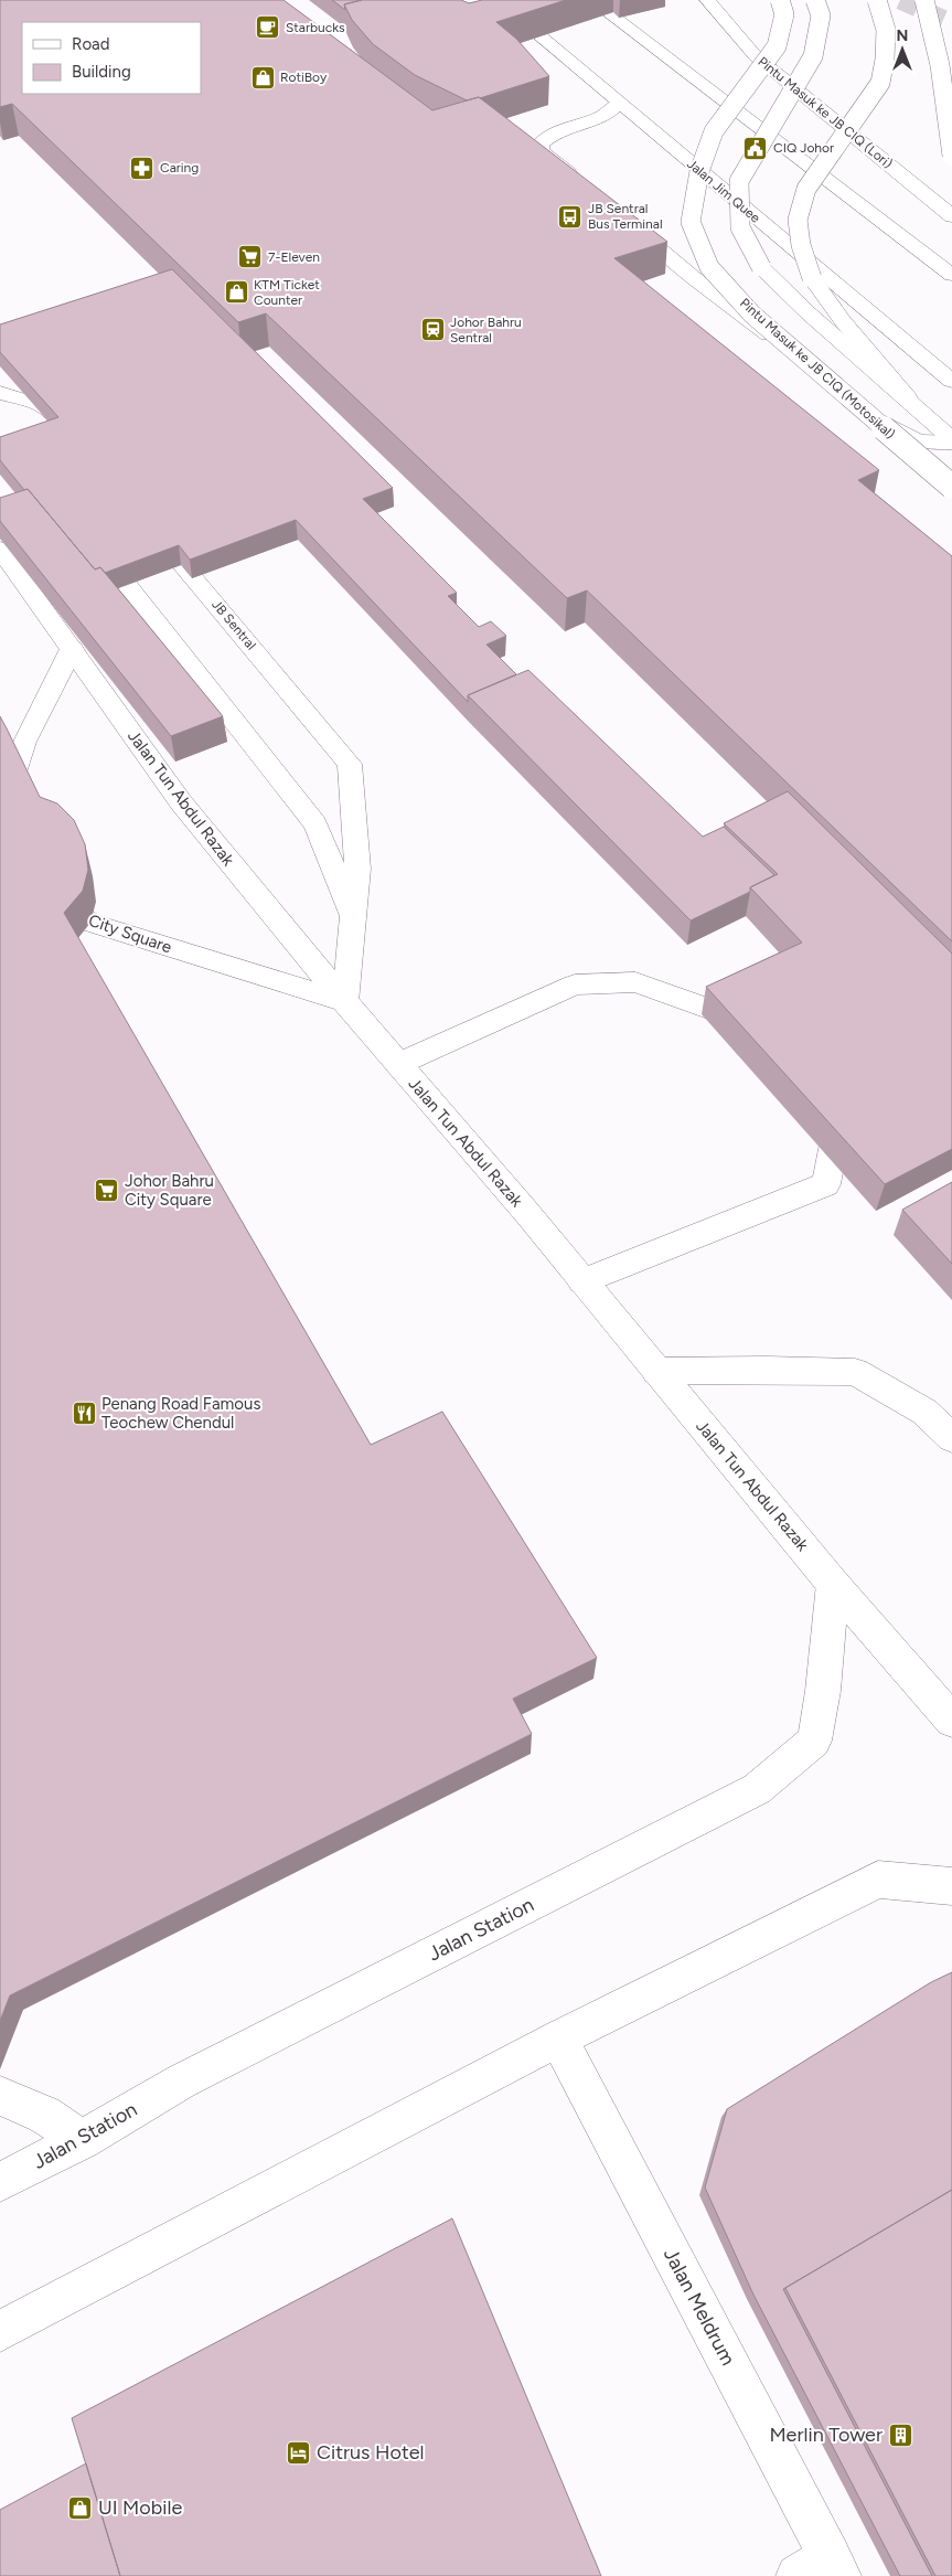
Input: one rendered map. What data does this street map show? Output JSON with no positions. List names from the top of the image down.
{
  "streets": {
    "main road": [
      "Pintu Masuk ke JB CIQ (Lori)",
      "Jalan Jim Quee",
      "Pintu Masuk ke JB CIQ (Motosikal)",
      "JB Sentral",
      "Jalan Tun Abdul Razak",
      "City Square",
      "Jalan Station",
      "Jalan Meldrum"
    ]
  },
  "crossings": [
    ["JB Sentral", "Jalan Tun Abdul Razak"],
    ["JB Sentral", "City Square"],
    ["Jalan Tun Abdul Razak", "City Square"],
    ["Jalan Tun Abdul Razak", "Jalan Station"]
  ],
  "places": {
    "cafe": ["Starbucks"],
    "shop": ["RotiBoy", "KTM Ticket Counter", "UI Mobile"],
    "public building": ["CIQ Johor"],
    "pharmacy": ["Caring"],
    "bus stop": ["JB Sentral Bus Terminal"],
    "supermarket": ["7-Eleven", "Johor Bahru City Square"],
    "station": ["Johor Bahru Sentral"],
    "restaurant": ["Penang Road Famous Teochew Chendul"],
    "building": ["Merlin Tower"],
    "hotel": ["Citrus Hotel"]
  },
  "legend": ["Road", "Building"],
  "north": "top"
}
